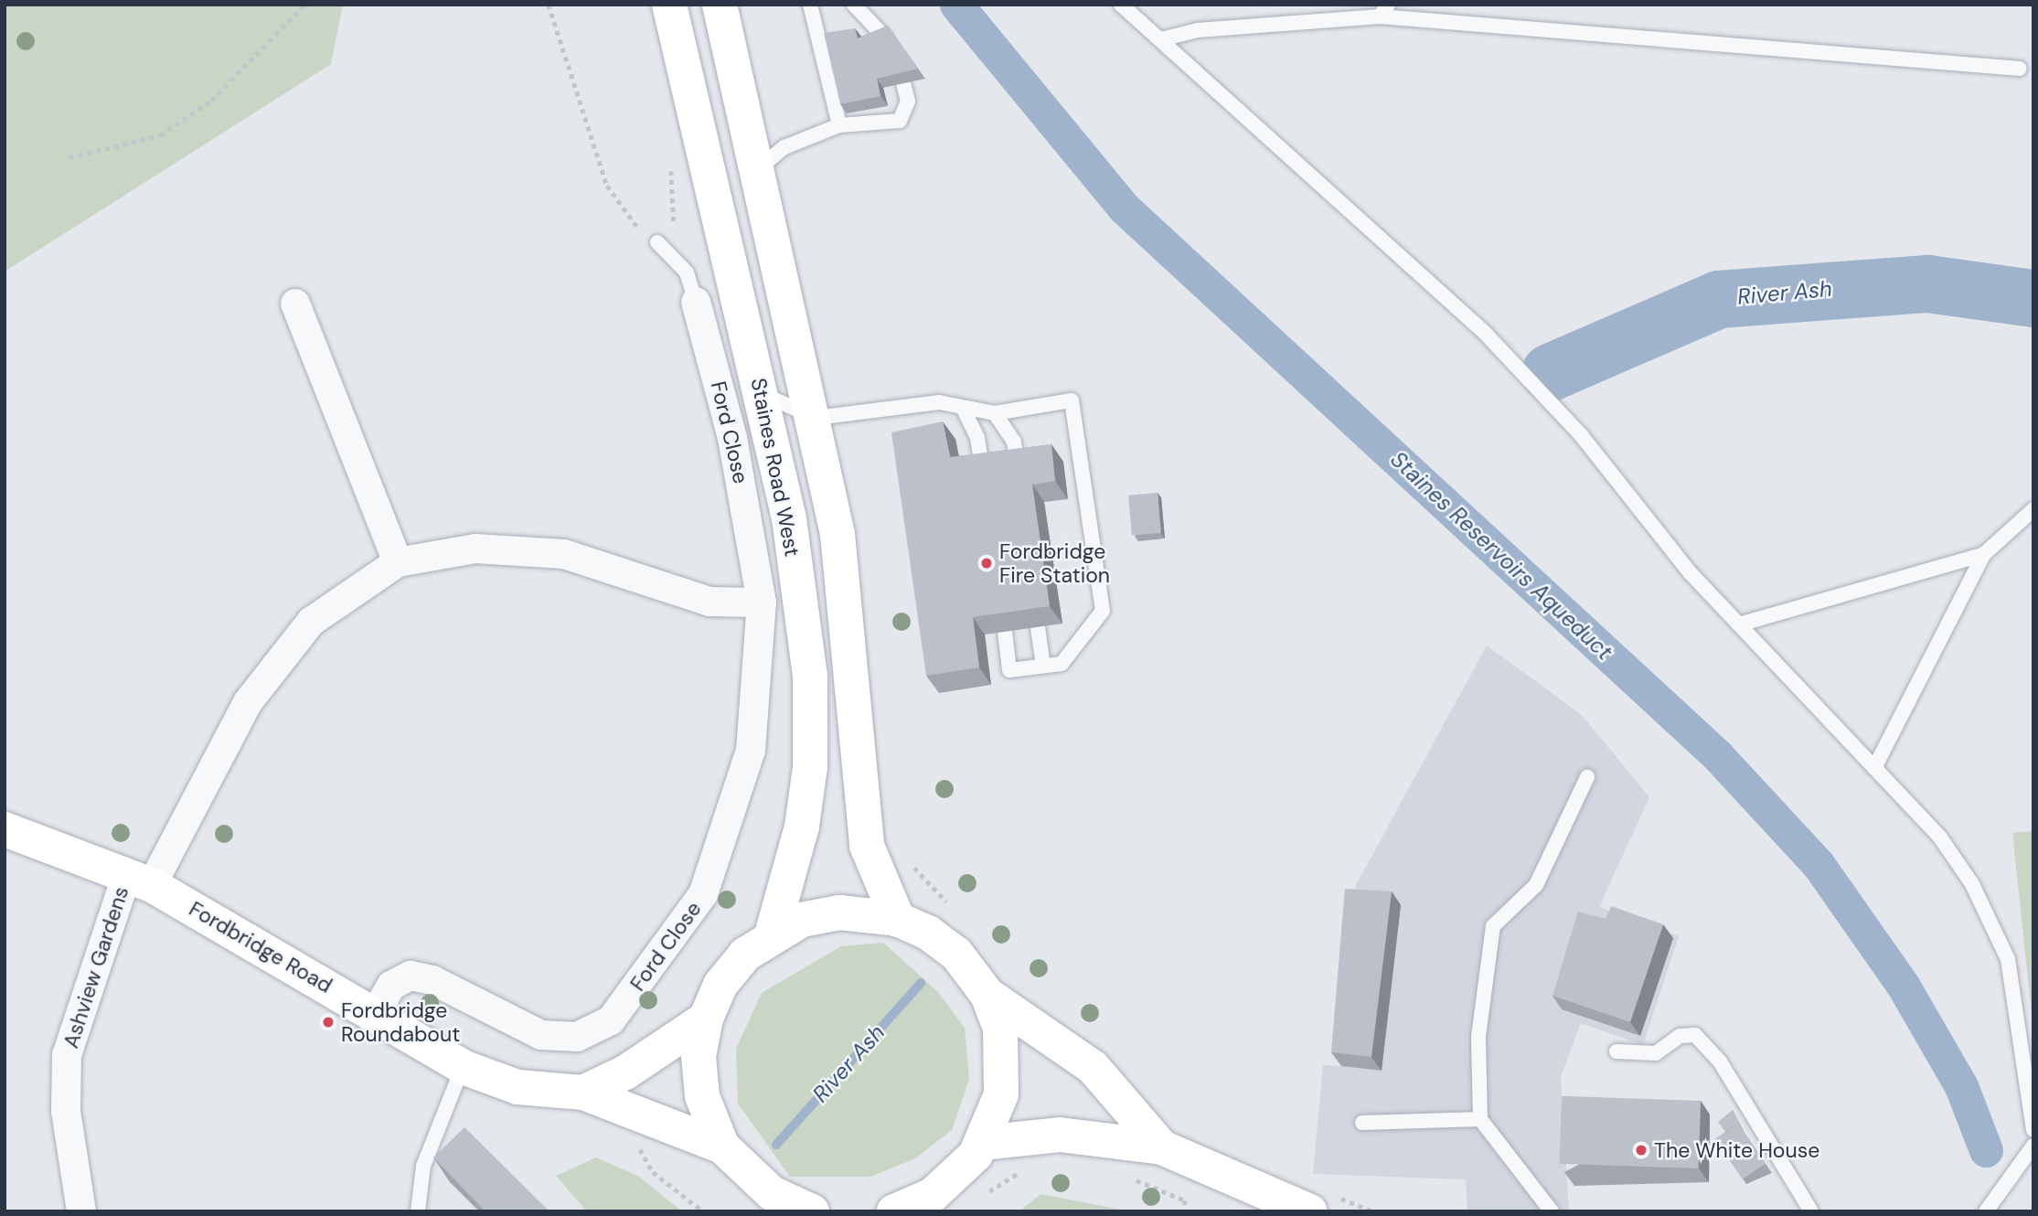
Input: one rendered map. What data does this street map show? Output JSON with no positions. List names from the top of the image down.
{
  "streets": {
    "main road": ["Staines Road West", "Fordbridge Road"],
    "street": ["Ford Close", "Ashview Gardens"]
  },
  "crossings": [
    ["Ford Close", "Fordbridge Road"],
    ["Fordbridge Road", "Ashview Gardens"]
  ],
  "water": ["River Ash", "Staines Reservoirs Aqueduct"],
  "places": ["Fordbridge Fire Station", "Fordbridge Roundabout", "The White House"]
}
